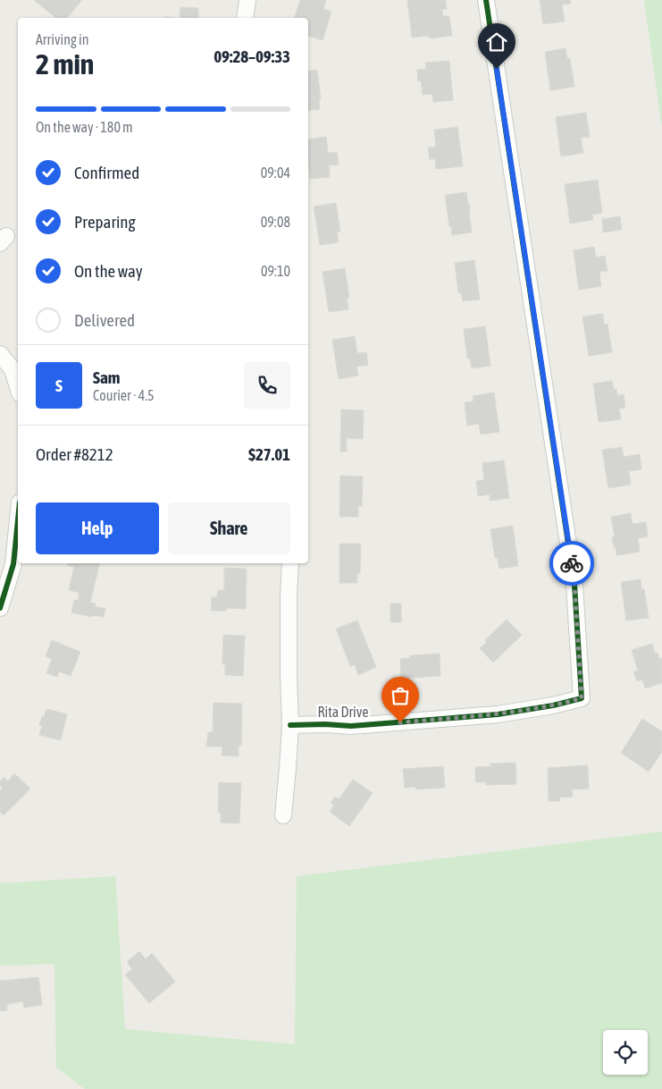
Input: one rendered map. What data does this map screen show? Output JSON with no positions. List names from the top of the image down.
{
  "streets": {
    "street": ["Rita Drive"]
  },
  "page": {
    "heading": ["2 min", "Arriving in", "09:28–09:33"],
    "panel": [
      "Sam",
      "Courier · 4.5",
      "Order #8212",
      "$27.01"
    ],
    "bar": "On the way · 180 m",
    "list": [
      ["Confirmed", "09:04"],
      ["Preparing", "09:08"],
      ["On the way", "09:10"],
      "Delivered"
    ],
    "round": "S",
    "buttons": ["Help", "Share"]
  }
}
